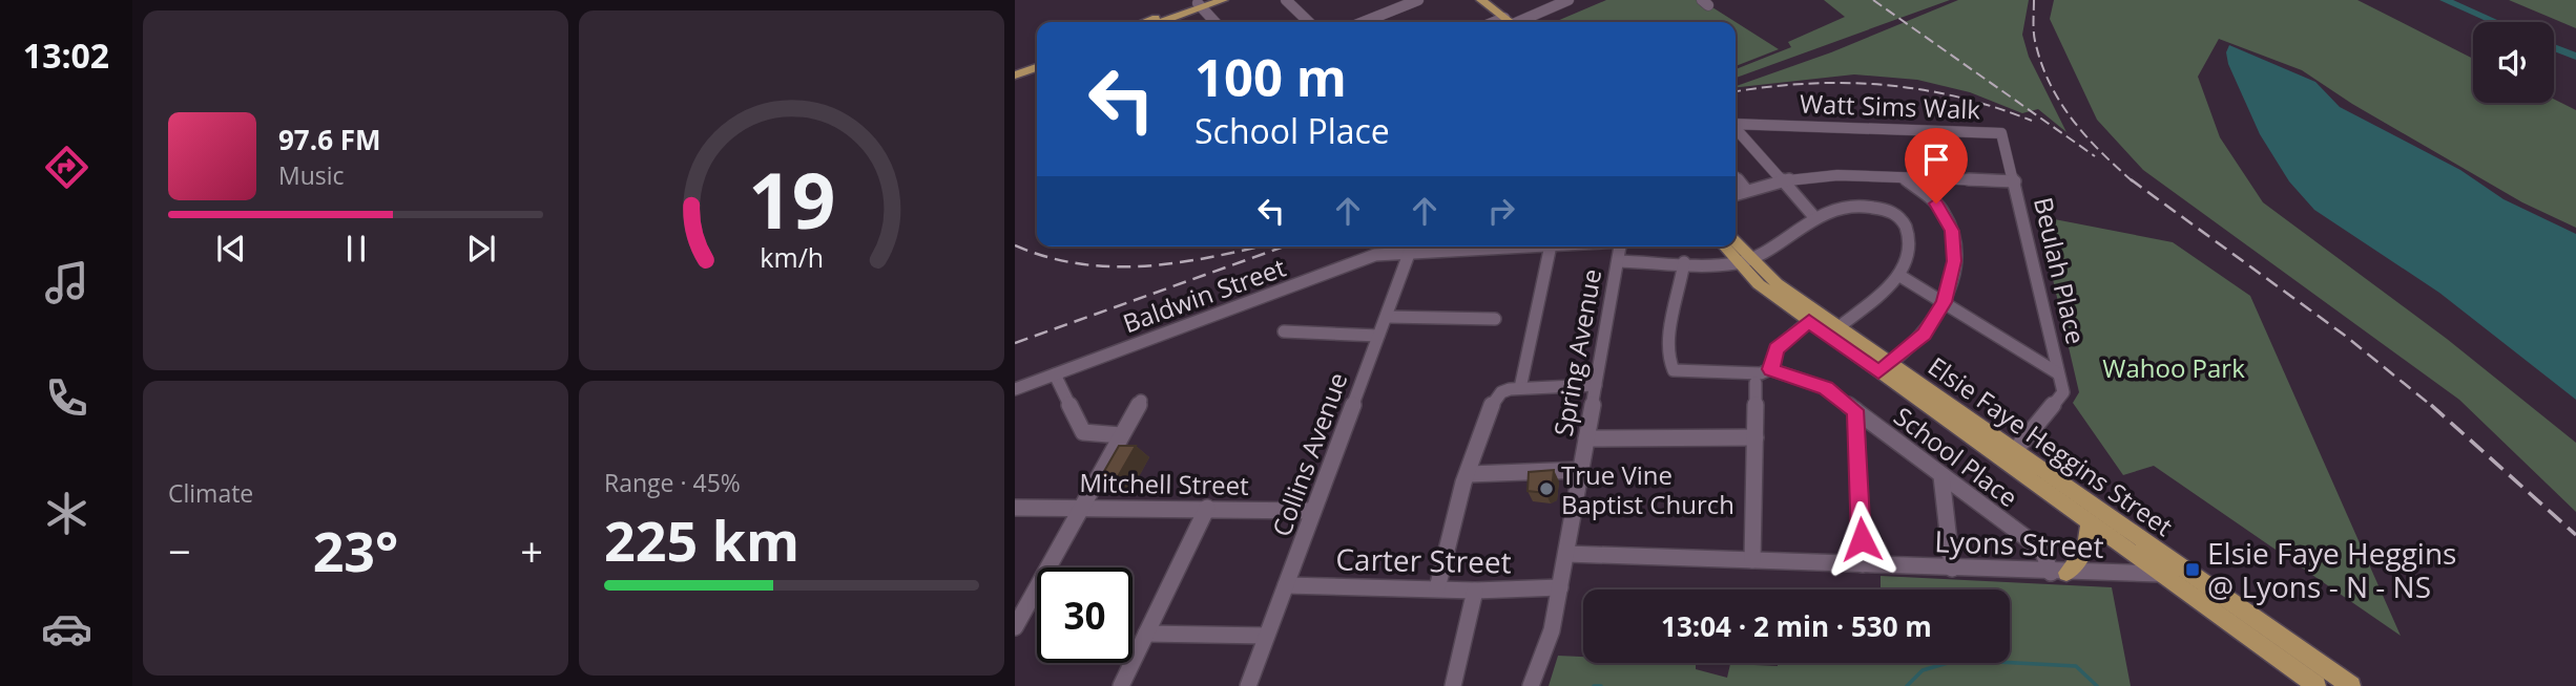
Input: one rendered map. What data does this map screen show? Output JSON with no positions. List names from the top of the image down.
{
  "streets": {
    "main road": ["Elsie Faye Heggins Street"],
    "street": [
      "Watt Sims Walk",
      "Beulah Place",
      "Baldwin Street",
      "Spring Avenue",
      "Collins Avenue",
      "School Place",
      "Mitchell Street",
      "Lyons Street",
      "Carter Street"
    ]
  },
  "crossings": [
    ["Watt Sims Walk", "Beulah Place"],
    ["Beulah Place", "Elsie Faye Heggins Street"],
    ["Spring Avenue", "Lyons Street"],
    ["Spring Avenue", "Carter Street"],
    ["Elsie Faye Heggins Street", "Lyons Street"],
    ["Collins Avenue", "Mitchell Street"],
    ["Collins Avenue", "Carter Street"],
    ["School Place", "Lyons Street"]
  ],
  "parks": ["Wahoo Park"],
  "places": {
    "other": ["True Vine Baptist Church"],
    "transit": ["Elsie Faye Heggins @ Lyons - N - NS"]
  },
  "page": {
    "tabs": "13:02",
    "turn": ["100 m", "School Place"],
    "song": ["97.6 FM", "Music"],
    "tile": [
      "Climate",
      ["Range · 45%", "225 km"]
    ],
    "heat": ["−", "23°", "+"],
    "limit": "30",
    "trip": "13:04 · 2 min · 530 m",
    "gauge": ["19", "km/h"]
  }
}
